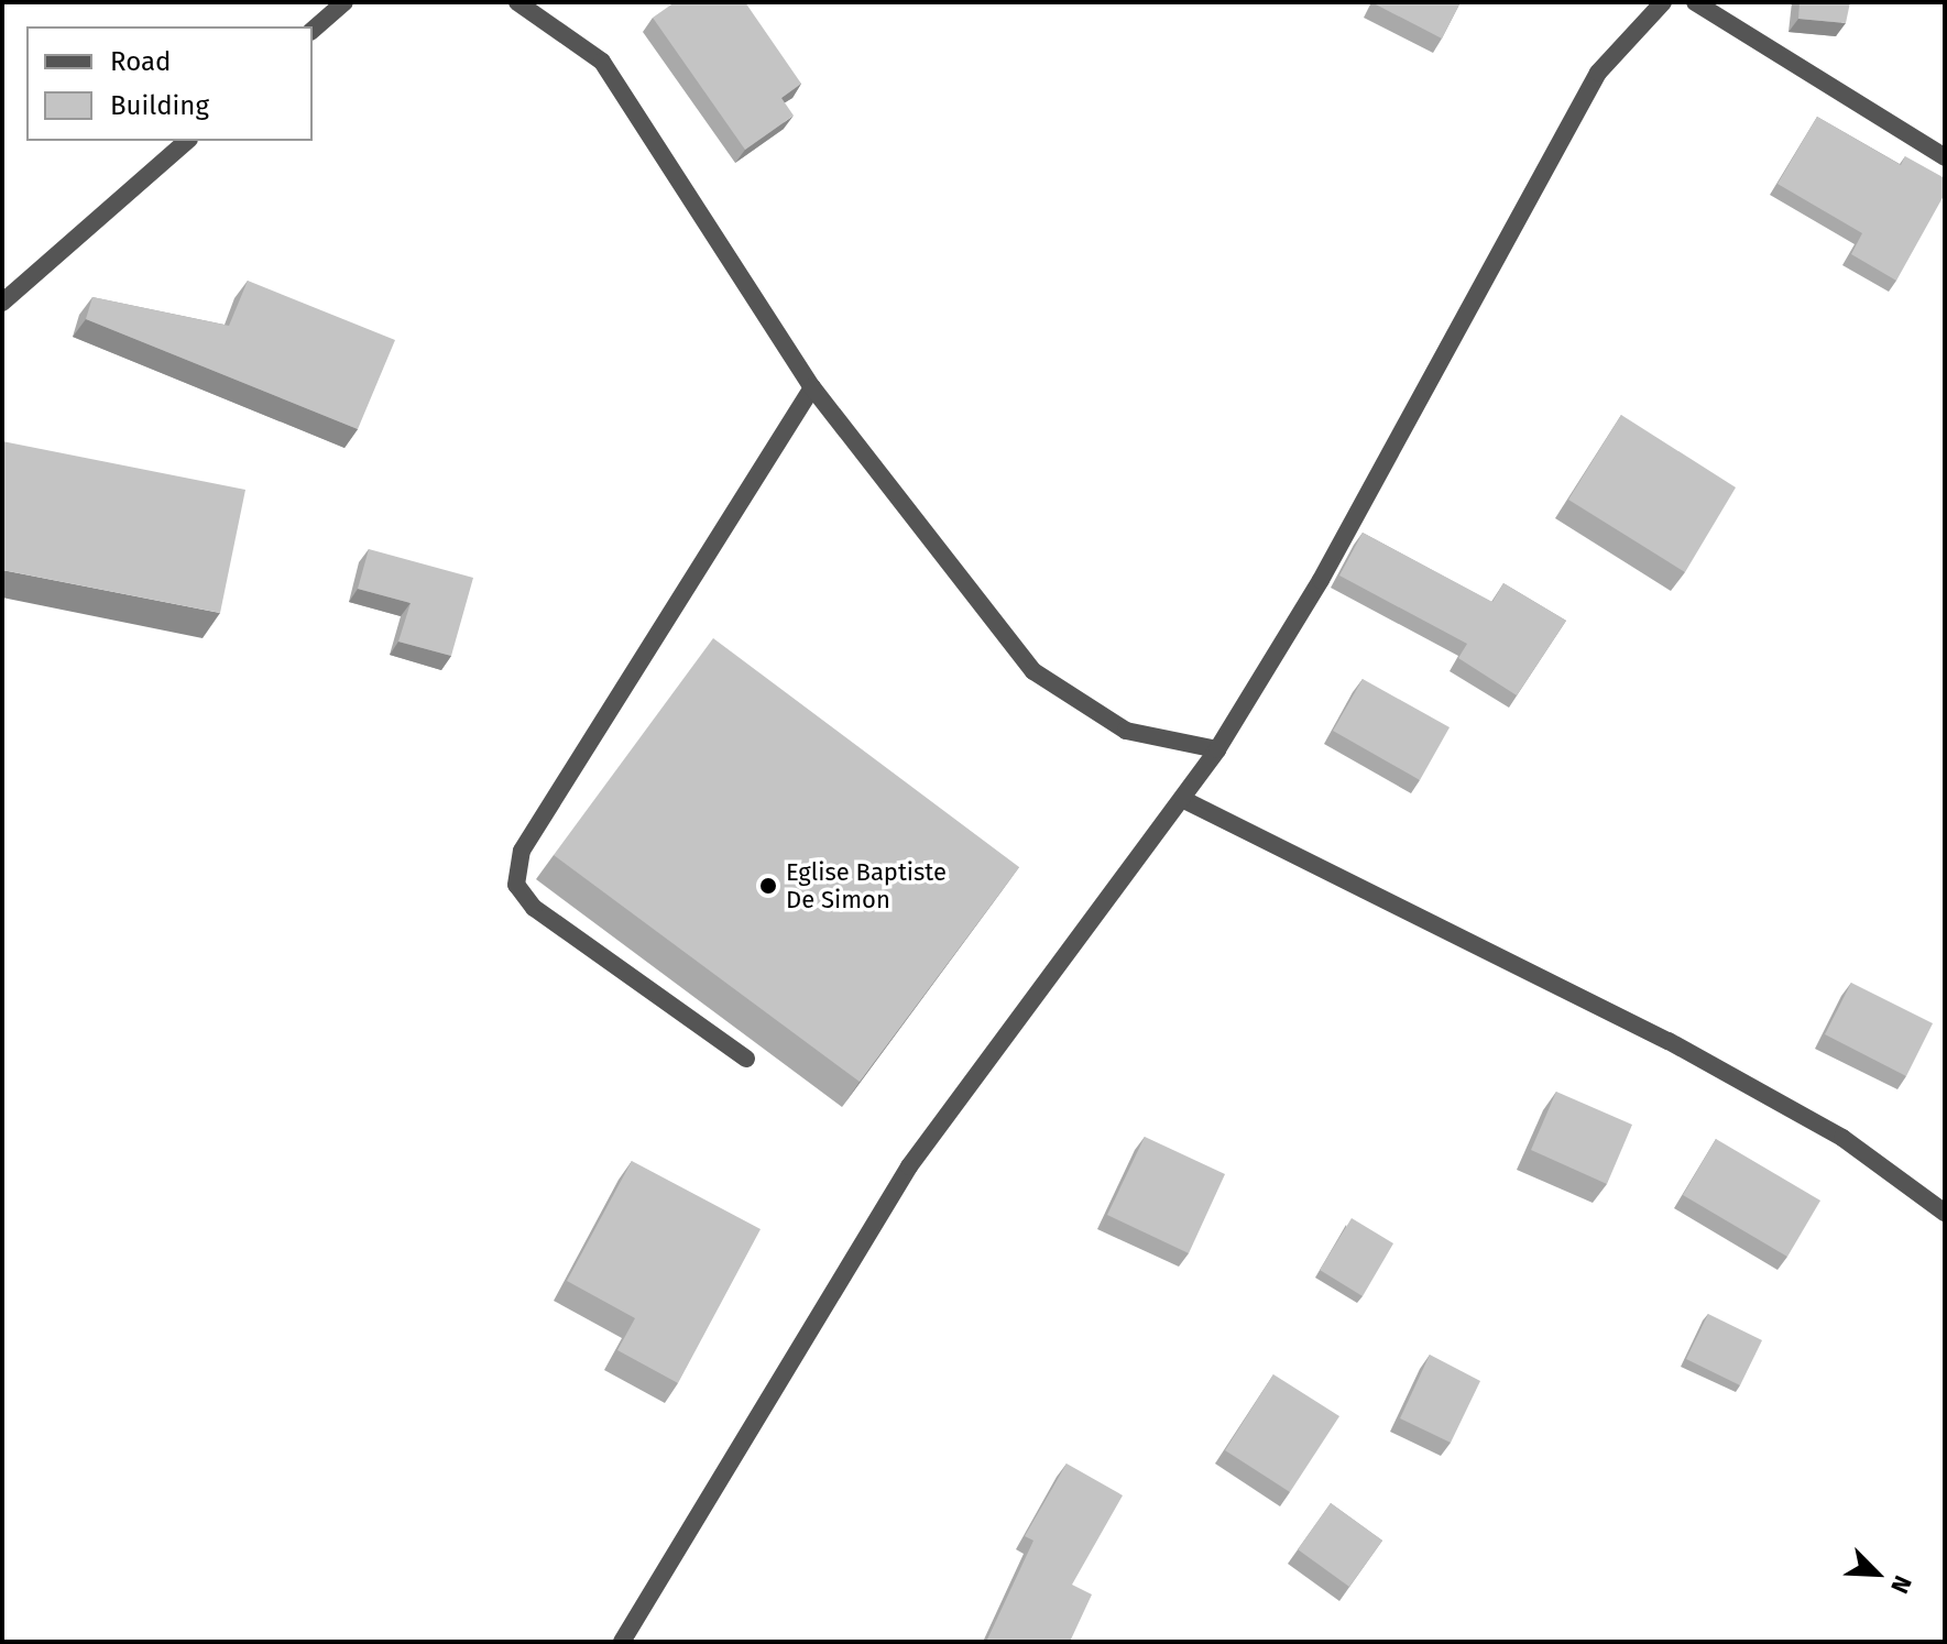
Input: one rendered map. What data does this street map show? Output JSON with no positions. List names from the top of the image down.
{
  "places": ["Eglise Baptiste De Simon"],
  "legend": ["Road", "Building"],
  "north": "bottom right"
}
